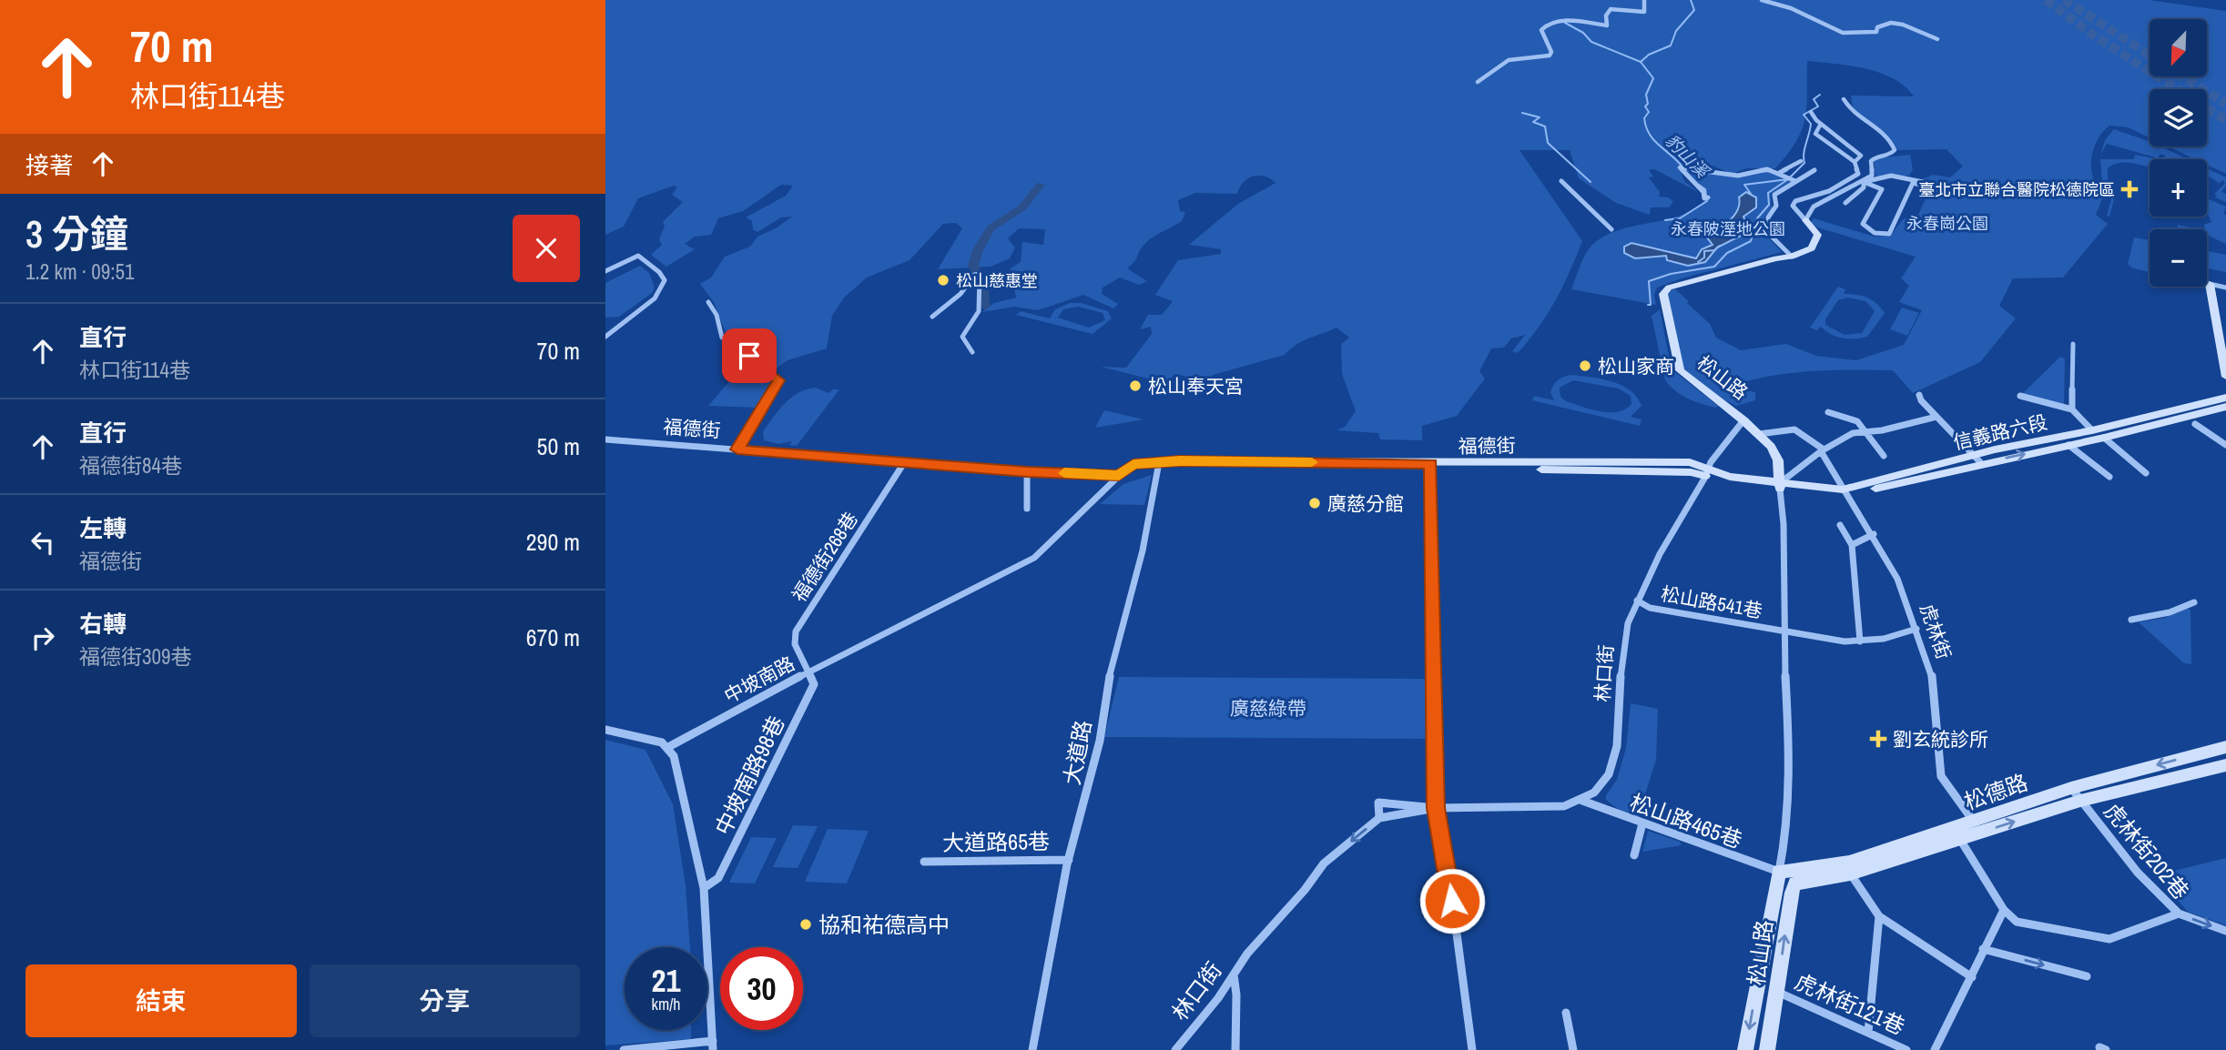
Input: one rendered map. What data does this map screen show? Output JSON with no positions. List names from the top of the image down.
{
  "streets": {
    "main road": ["松山路"],
    "street": [
      "福德街",
      "信義路六段",
      "福德街268巷",
      "松山路541巷",
      "虎林街",
      "林口街",
      "中坡南路",
      "大道路",
      "中坡南路98巷",
      "松德路",
      "松山路465巷",
      "大道路65巷",
      "虎林街202巷",
      "虎林街121巷"
    ]
  },
  "crossings": [
    ["松山路", "福德街"],
    ["松山路", "信義路六段"],
    ["松山路", "松山路541巷"],
    ["松山路", "林口街"],
    ["松山路", "松德路"],
    ["松山路", "松山路465巷"],
    ["松山路", "虎林街121巷"],
    ["福德街", "信義路六段"],
    ["福德街", "福德街268巷"],
    ["福德街", "林口街"],
    ["福德街", "中坡南路"],
    ["福德街", "大道路"],
    ["信義路六段", "虎林街"],
    ["福德街268巷", "中坡南路"],
    ["福德街268巷", "中坡南路98巷"],
    ["松山路541巷", "林口街"],
    ["虎林街", "松德路"],
    ["林口街", "松山路465巷"],
    ["中坡南路", "中坡南路98巷"],
    ["大道路", "大道路65巷"],
    ["松德路", "松山路465巷"],
    ["松德路", "虎林街202巷"]
  ],
  "water": ["豹山溪"],
  "parks": ["永春崗公園", "永春陂溼地公園", "廣慈綠帶"],
  "places": {
    "health": ["臺北市立聯合醫院松德院區", "劉玄統診所"],
    "other": [
      "松山慈惠堂",
      "松山家商",
      "松山奉天宮",
      "廣慈分館",
      "協和祐德高中"
    ]
  },
  "north": "bottom left",
  "page": {
    "turn": ["70 m", "林口街114巷"],
    "map_buttons": ["+", "−"],
    "then": "接著",
    "heading": ["3 分鐘", "1.2 km · 09:51"],
    "list": [
      {
        "name": "直行",
        "note": "林口街114巷",
        "value": "70 m"
      },
      {
        "name": "直行",
        "note": "福德街84巷",
        "value": "50 m"
      },
      {
        "name": "左轉",
        "note": "福德街",
        "value": "290 m"
      },
      {
        "name": "右轉",
        "note": "福德街309巷",
        "value": "670 m"
      }
    ],
    "speed": "21 km/h",
    "limit": "30",
    "buttons": ["結束", "分享"]
  }
}
